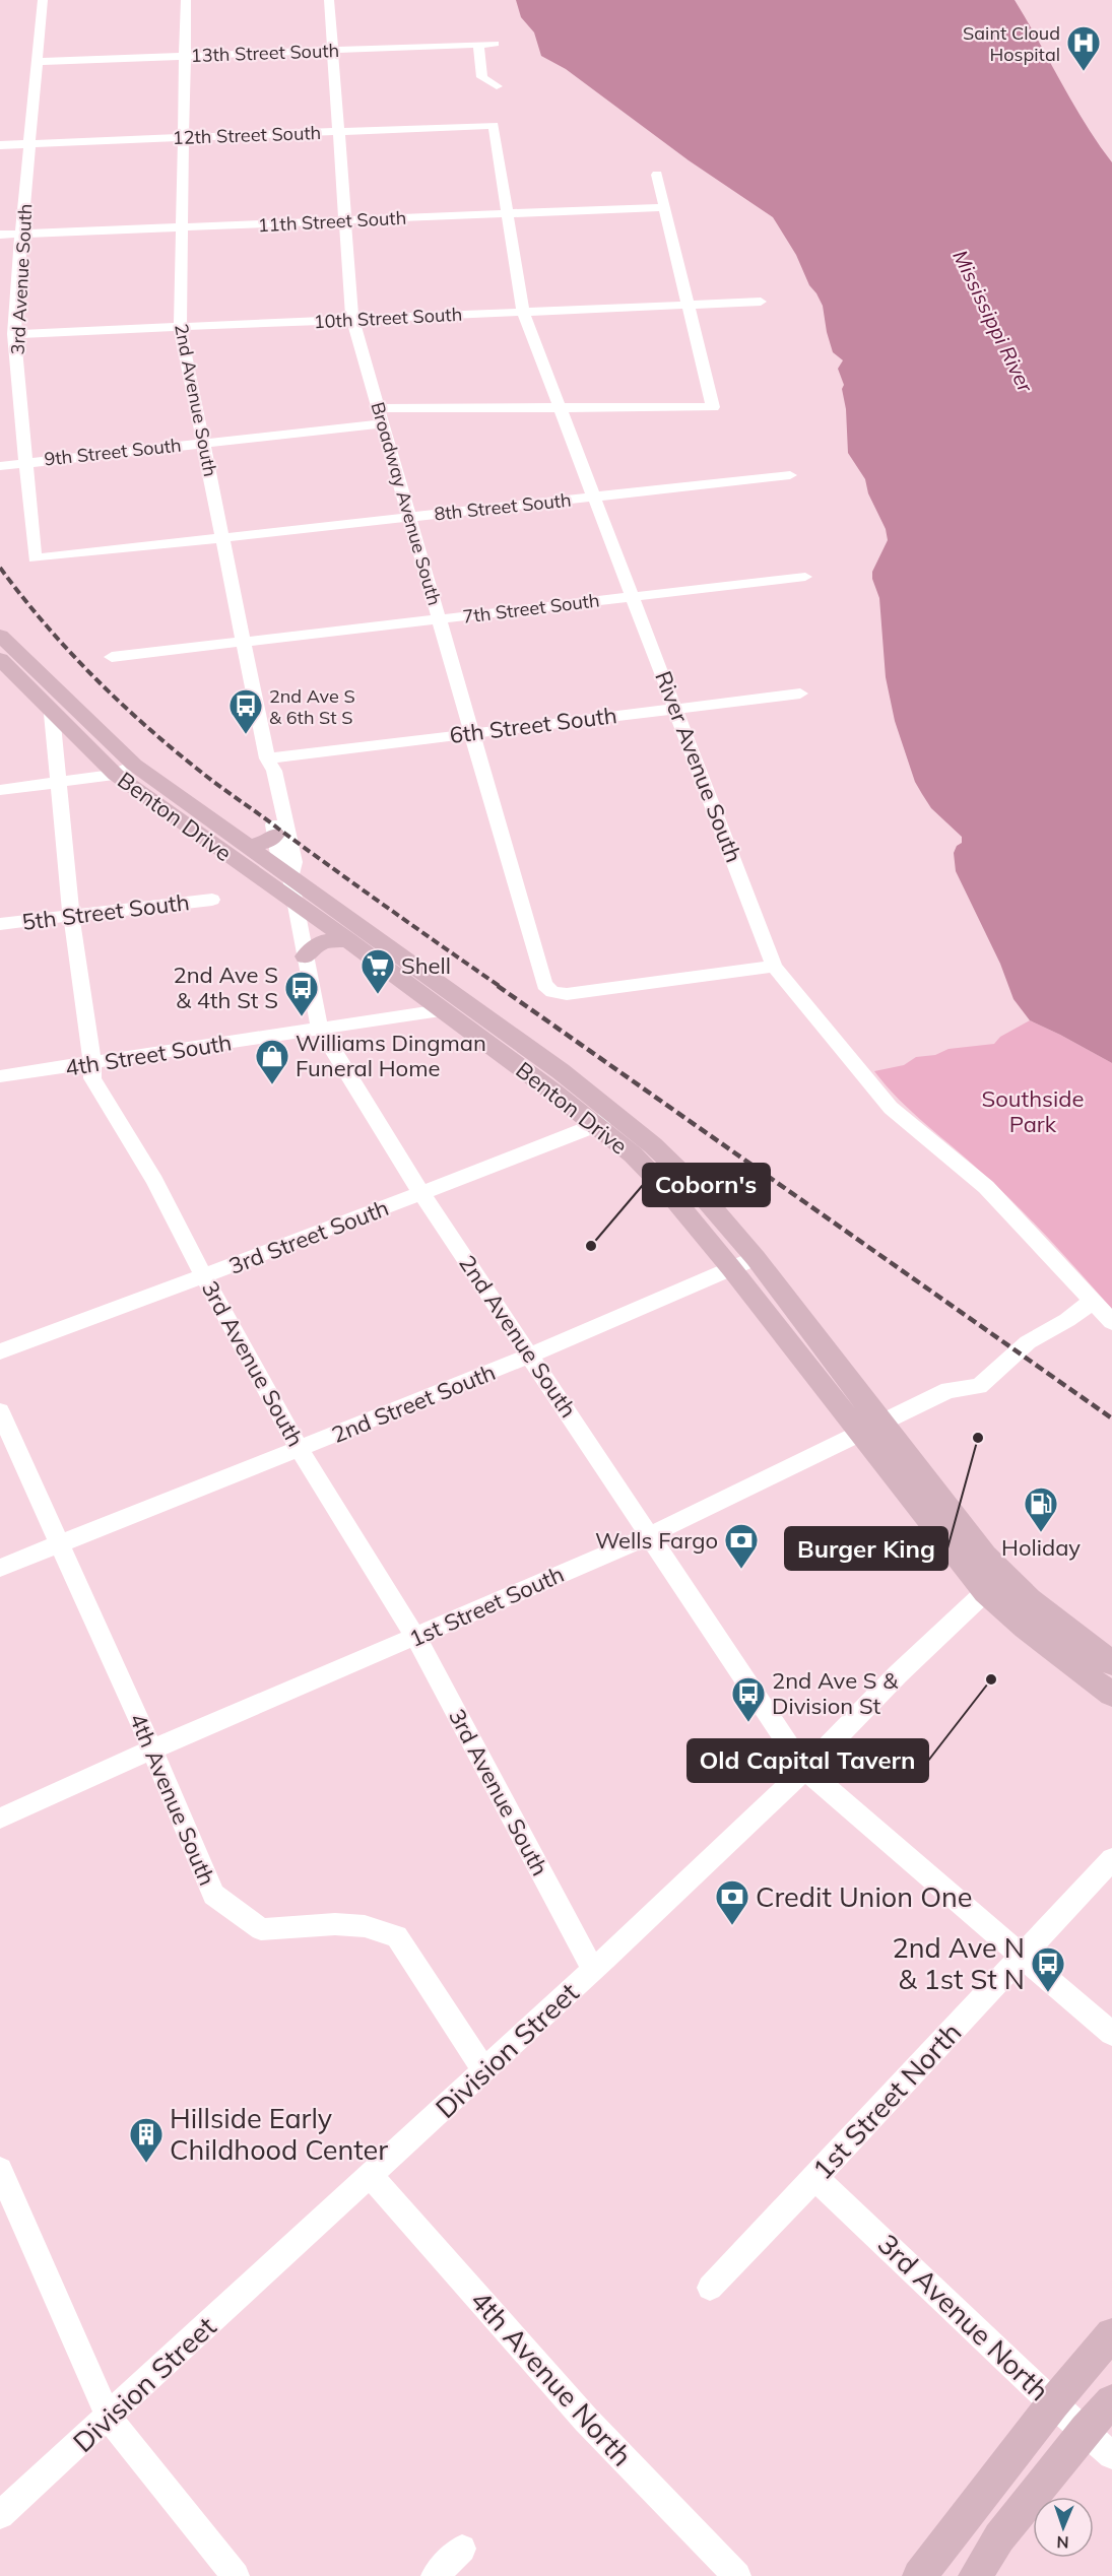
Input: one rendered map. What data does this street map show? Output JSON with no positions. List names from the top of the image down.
{
  "streets": {
    "main road": ["Benton Drive"],
    "street": [
      "13th Street South",
      "12th Street South",
      "11th Street South",
      "3rd Avenue South",
      "10th Street South",
      "2nd Avenue South",
      "9th Street South",
      "Broadway Avenue South",
      "8th Street South",
      "7th Street South",
      "6th Street South",
      "River Avenue South",
      "5th Street South",
      "4th Street South",
      "3rd Street South",
      "2nd Street South",
      "1st Street South",
      "4th Avenue South",
      "Division Street",
      "1st Street North",
      "3rd Avenue North",
      "4th Avenue North"
    ]
  },
  "crossings": [
    ["13th Street South", "3rd Avenue South"],
    ["13th Street South", "2nd Avenue South"],
    ["13th Street South", "Broadway Avenue South"],
    ["12th Street South", "3rd Avenue South"],
    ["12th Street South", "2nd Avenue South"],
    ["12th Street South", "Broadway Avenue South"],
    ["12th Street South", "River Avenue South"],
    ["11th Street South", "3rd Avenue South"],
    ["11th Street South", "2nd Avenue South"],
    ["11th Street South", "Broadway Avenue South"],
    ["11th Street South", "River Avenue South"],
    ["3rd Avenue South", "10th Street South"],
    ["3rd Avenue South", "9th Street South"],
    ["3rd Avenue South", "8th Street South"],
    ["3rd Avenue South", "Benton Drive"],
    ["3rd Avenue South", "5th Street South"],
    ["3rd Avenue South", "4th Street South"],
    ["3rd Avenue South", "3rd Street South"],
    ["3rd Avenue South", "2nd Street South"],
    ["3rd Avenue South", "1st Street South"],
    ["3rd Avenue South", "Division Street"],
    ["10th Street South", "2nd Avenue South"],
    ["10th Street South", "9th Street South"],
    ["10th Street South", "Broadway Avenue South"],
    ["10th Street South", "River Avenue South"],
    ["2nd Avenue South", "9th Street South"],
    ["2nd Avenue South", "8th Street South"],
    ["2nd Avenue South", "7th Street South"],
    ["2nd Avenue South", "6th Street South"],
    ["2nd Avenue South", "Benton Drive"],
    ["2nd Avenue South", "4th Street South"],
    ["2nd Avenue South", "3rd Street South"],
    ["2nd Avenue South", "2nd Street South"],
    ["2nd Avenue South", "1st Street South"],
    ["2nd Avenue South", "Division Street"],
    ["2nd Avenue South", "1st Street North"],
    ["9th Street South", "Broadway Avenue South"],
    ["9th Street South", "River Avenue South"],
    ["Broadway Avenue South", "8th Street South"],
    ["Broadway Avenue South", "7th Street South"],
    ["Broadway Avenue South", "6th Street South"],
    ["Broadway Avenue South", "River Avenue South"],
    ["8th Street South", "River Avenue South"],
    ["7th Street South", "River Avenue South"],
    ["6th Street South", "River Avenue South"],
    ["River Avenue South", "1st Street South"],
    ["Benton Drive", "4th Street South"],
    ["Benton Drive", "3rd Street South"],
    ["Benton Drive", "2nd Street South"],
    ["Benton Drive", "1st Street South"],
    ["Benton Drive", "Division Street"],
    ["2nd Street South", "4th Avenue South"],
    ["1st Street South", "4th Avenue South"],
    ["4th Avenue South", "Division Street"],
    ["Division Street", "4th Avenue North"],
    ["1st Street North", "3rd Avenue North"]
  ],
  "water": ["Mississippi River"],
  "parks": ["Southside Park"],
  "places": {
    "hospital": ["Saint Cloud Hospital"],
    "bus stop": [
      "2nd Ave S & 6th St S",
      "2nd Ave S & 4th St S",
      "2nd Ave S & Division St",
      "2nd Ave N & 1st St N"
    ],
    "supermarket": ["Shell"],
    "shop": ["Williams Dingman Funeral Home"],
    "other": ["Coborn's", "Burger King", "Old Capital Tavern"],
    "fuel station": ["Holiday"],
    "bank": ["Wells Fargo", "Credit Union One"],
    "building": ["Hillside Early Childhood Center"]
  },
  "north": "bottom"
}
